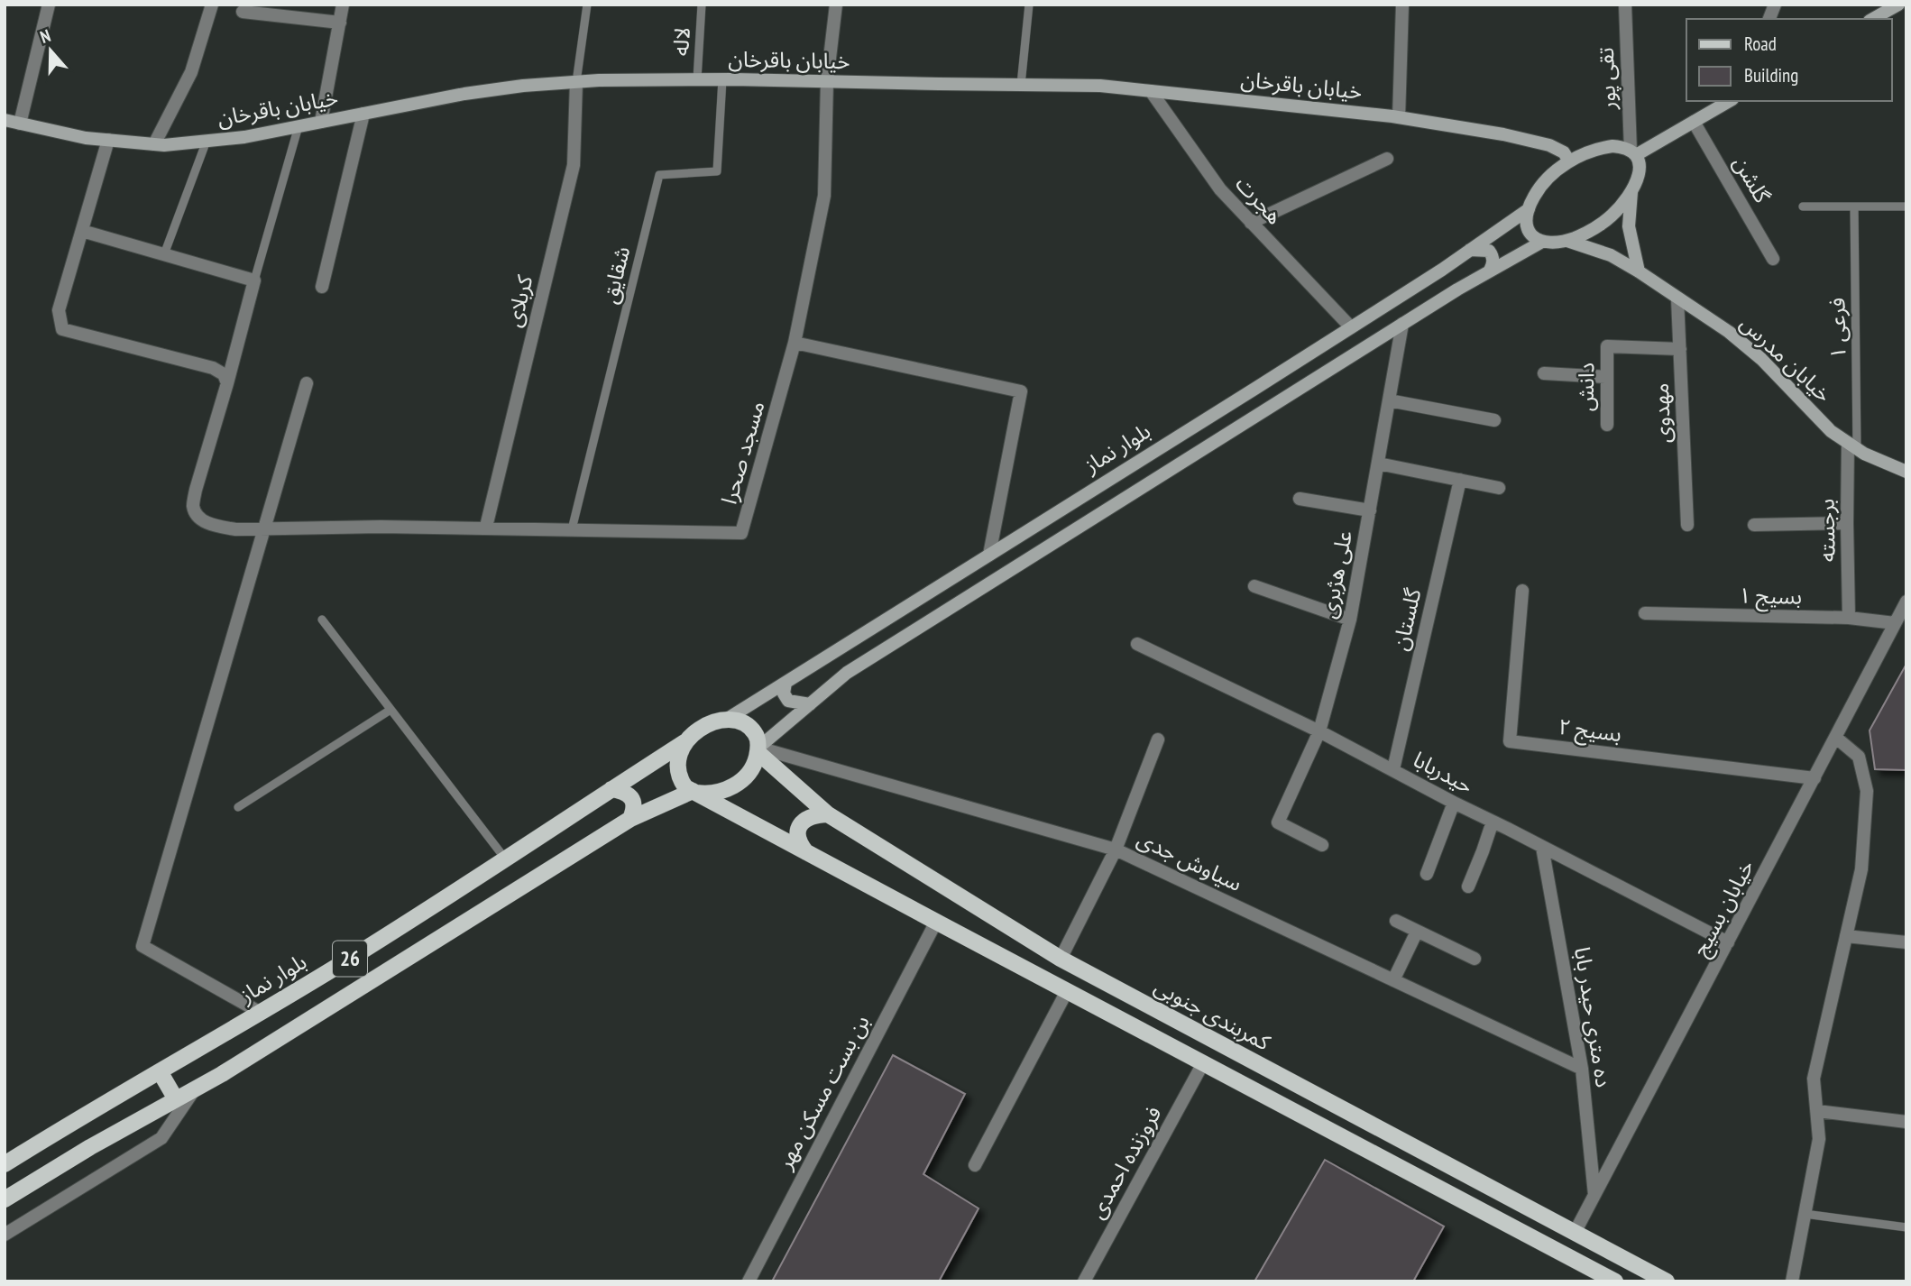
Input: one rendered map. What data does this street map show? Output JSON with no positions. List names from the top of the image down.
{
  "streets": {
    "main road": [
      "خیابان باقرخان",
      "خیابان مدرس",
      "بلوار نماز",
      "26",
      "کمربندی جنوبی"
    ],
    "street": [
      "تقی پور",
      "گلشن",
      "هجرت",
      "کربلای",
      "دانش",
      "مهدوی",
      "مسجد صحرا",
      "برجسته",
      "علی هژبری",
      "بسیج ۱",
      "گلستان",
      "بسیج ۲",
      "حیدربابا",
      "سیاوش جدی",
      "خیابان بسیج",
      "ده متری حیدر بابا",
      "بن بست مسکن مهر",
      "فروزنده احمدی"
    ],
    "lane": ["لاله", "شقایق", "فرعی ۱"]
  },
  "crossings": [
    ["لاله", "خیابان باقرخان"],
    ["خیابان باقرخان", "هجرت"],
    ["خیابان باقرخان", "شقایق"],
    ["خیابان باقرخان", "کربلای"],
    ["خیابان باقرخان", "26"],
    ["تقی پور", "26"],
    ["هجرت", "بلوار نماز"],
    ["شقایق", "مسجد صحرا"],
    ["کربلای", "مسجد صحرا"],
    ["فرعی ۱", "خیابان مدرس"],
    ["فرعی ۱", "برجسته"],
    ["خیابان مدرس", "مهدوی"],
    ["خیابان مدرس", "برجسته"],
    ["خیابان مدرس", "26"],
    ["دانش", "مهدوی"],
    ["بلوار نماز", "سیاوش جدی"],
    ["بلوار نماز", "26"],
    ["بلوار نماز", "کمربندی جنوبی"],
    ["برجسته", "بسیج ۱"],
    ["علی هژبری", "حیدربابا"],
    ["علی هژبری", "26"],
    ["بسیج ۱", "خیابان بسیج"],
    ["گلستان", "حیدربابا"],
    ["بسیج ۲", "خیابان بسیج"],
    ["حیدربابا", "خیابان بسیج"],
    ["حیدربابا", "ده متری حیدر بابا"],
    ["سیاوش جدی", "26"],
    ["سیاوش جدی", "کمربندی جنوبی"],
    ["سیاوش جدی", "ده متری حیدر بابا"],
    ["خیابان بسیج", "کمربندی جنوبی"],
    ["خیابان بسیج", "ده متری حیدر بابا"],
    ["26", "کمربندی جنوبی"]
  ],
  "legend": ["Road", "Building"],
  "north": "top"
}
